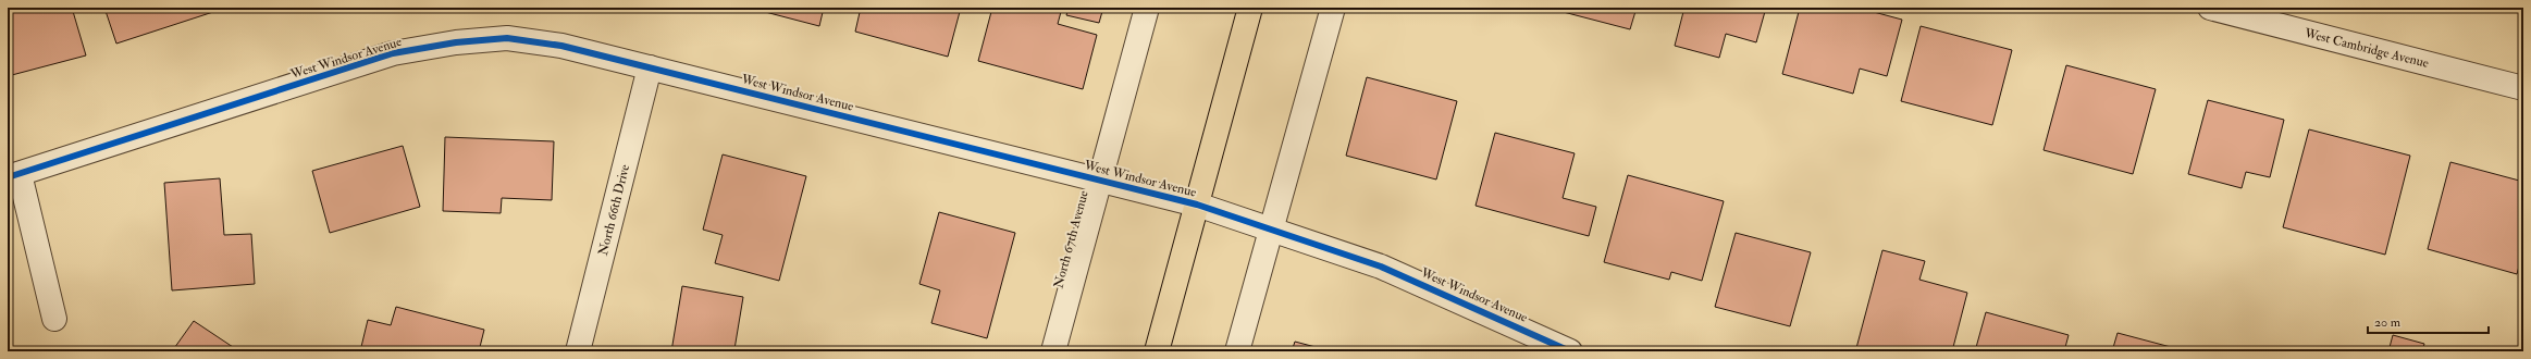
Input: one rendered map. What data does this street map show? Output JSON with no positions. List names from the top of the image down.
{
  "streets": {
    "street": [
      "West Cambridge Avenue",
      "West Windsor Avenue",
      "North 66th Drive",
      "North 67th Avenue"
    ]
  },
  "crossings": [
    ["West Windsor Avenue", "North 66th Drive"],
    ["West Windsor Avenue", "North 67th Avenue"]
  ],
  "scale_bar": "20 m"
}
